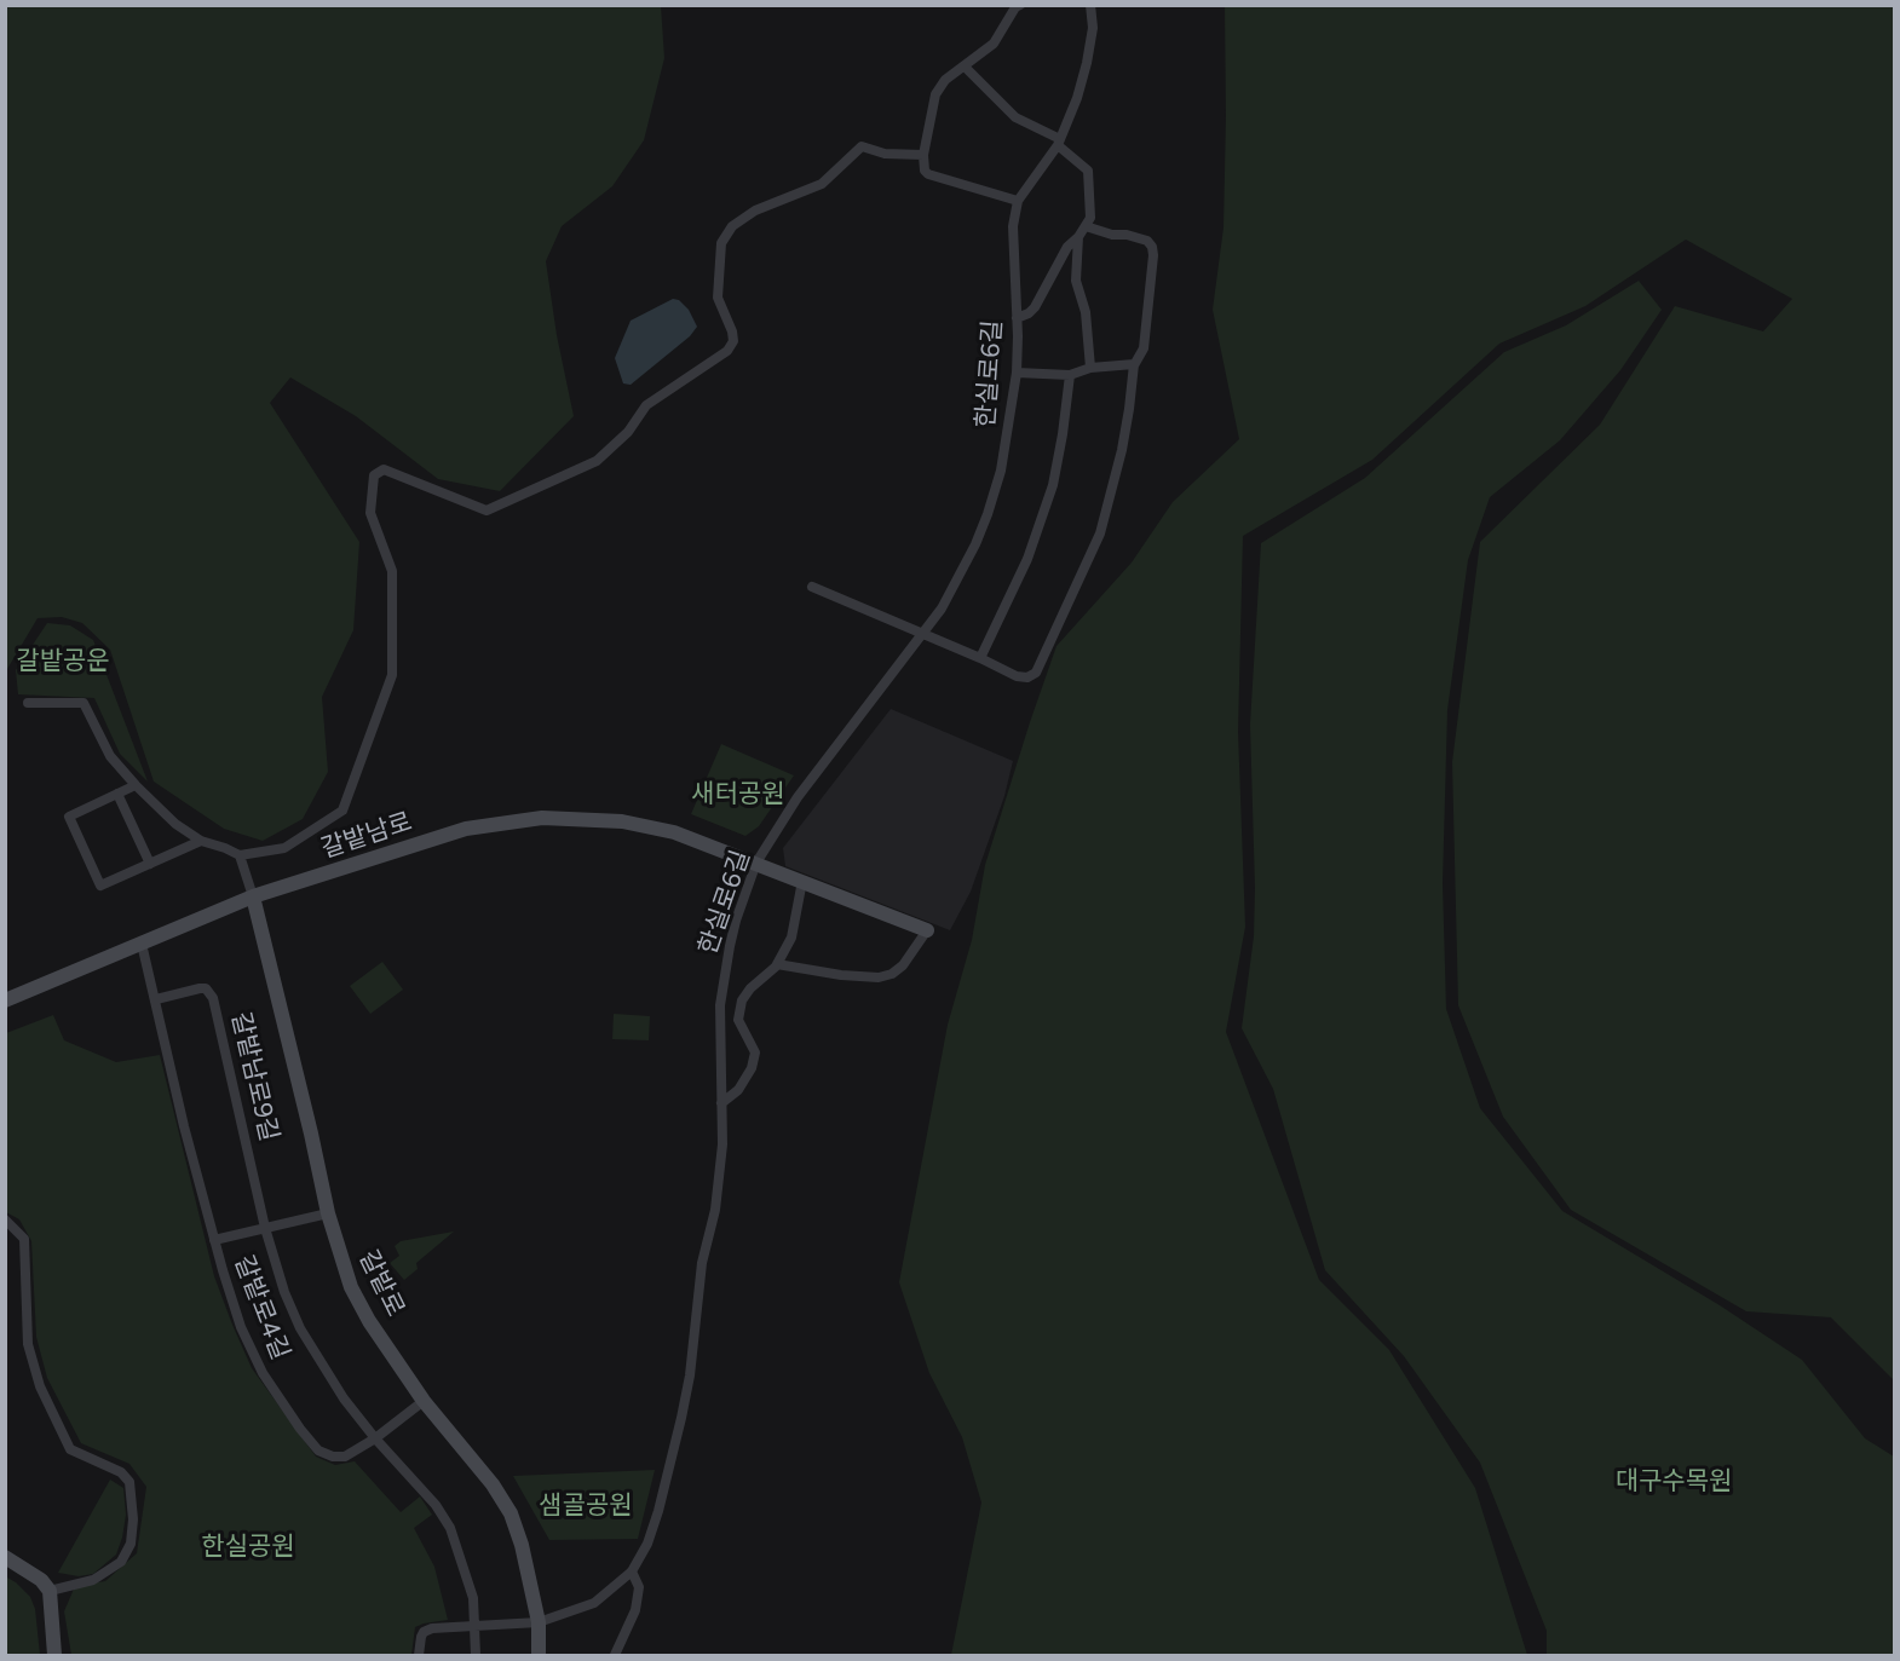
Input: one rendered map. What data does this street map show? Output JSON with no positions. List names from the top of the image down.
{
  "streets": {
    "main road": ["갈밭남로", "갈밭로"],
    "street": ["한실로6길", "갈밭남로9길", "갈밭로4길"]
  },
  "crossings": [
    ["한실로6길", "갈밭남로"],
    ["한실로6길", "갈밭로"],
    ["한실로6길", "갈밭로4길"],
    ["갈밭남로", "갈밭로"],
    ["갈밭남로9길", "갈밭로4길"],
    ["갈밭로", "갈밭로4길"]
  ],
  "parks": [
    "갈밭공운",
    "새터공원",
    "대구수목원",
    "샘골공원",
    "한실공원"
  ]
}
